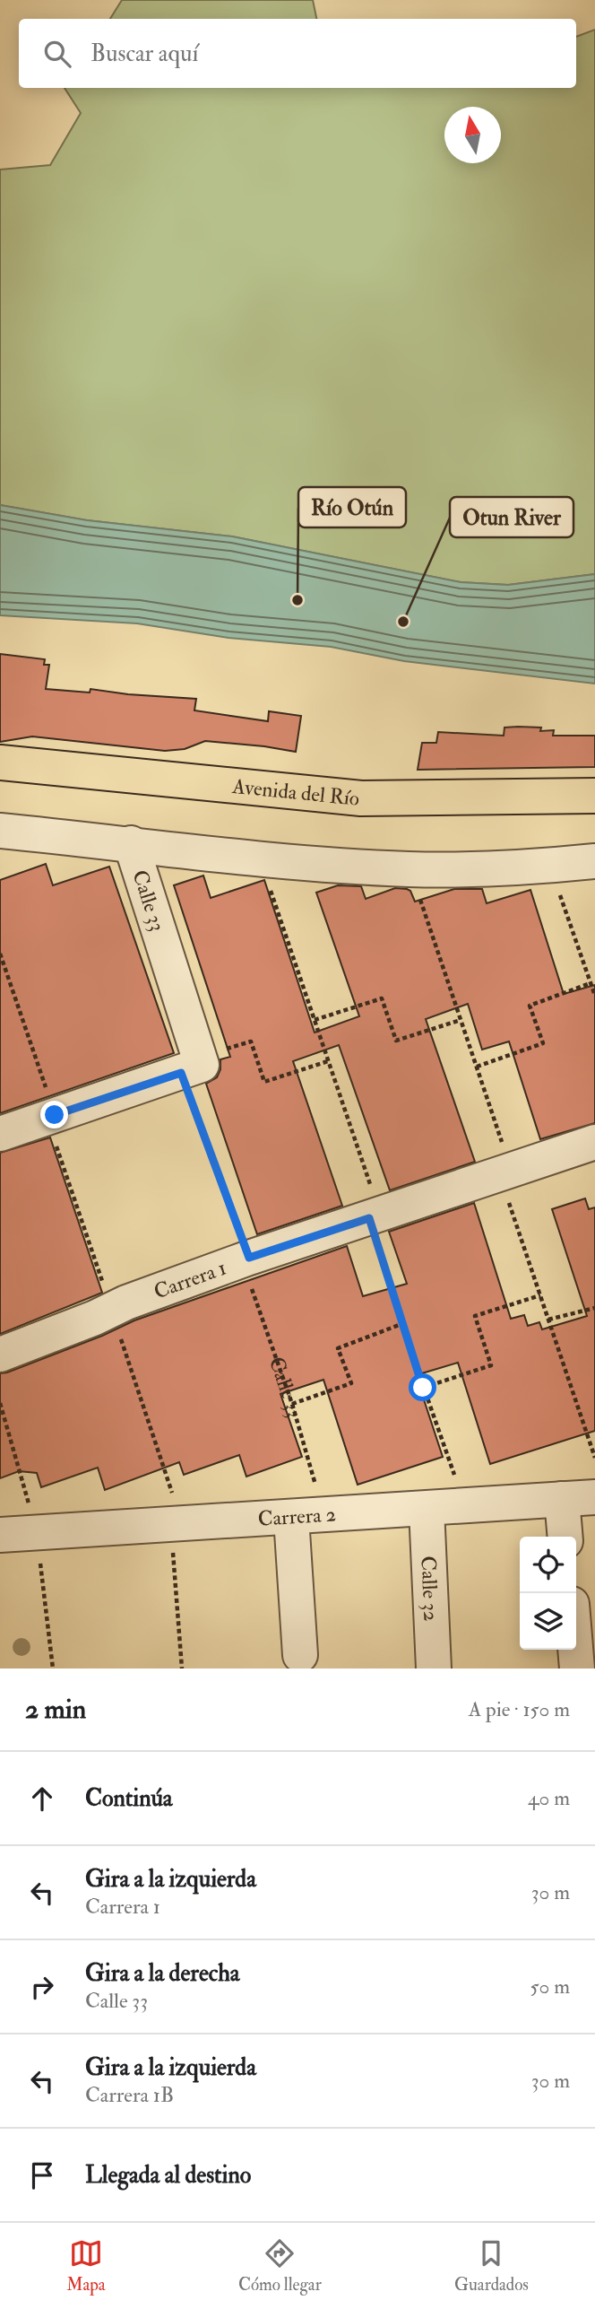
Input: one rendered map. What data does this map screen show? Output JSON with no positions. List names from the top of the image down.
{
  "streets": {
    "main road": ["Avenida del Río"],
    "street": [
      "Calle 33",
      "Carrera 1",
      "Carrera 2",
      "Calle 32"
    ]
  },
  "crossings": [
    ["Calle 33", "Carrera 1"],
    ["Calle 33", "Carrera 2"],
    ["Carrera 2", "Calle 32"]
  ],
  "places": ["Río Otún", "Otun River"],
  "north": "top",
  "page": {
    "search": "Buscar aquí",
    "heading": ["2 min", "A pie · 150 m"],
    "list": [
      ["Continúa", "40 m"],
      ["Gira a la izquierda", "Carrera 1", "30 m"],
      ["Gira a la derecha", "Calle 33", "50 m"],
      ["Gira a la izquierda", "Carrera 1B", "30 m"],
      "Llegada al destino"
    ],
    "nav": ["Mapa", "Cómo llegar", "Guardados"]
  }
}
